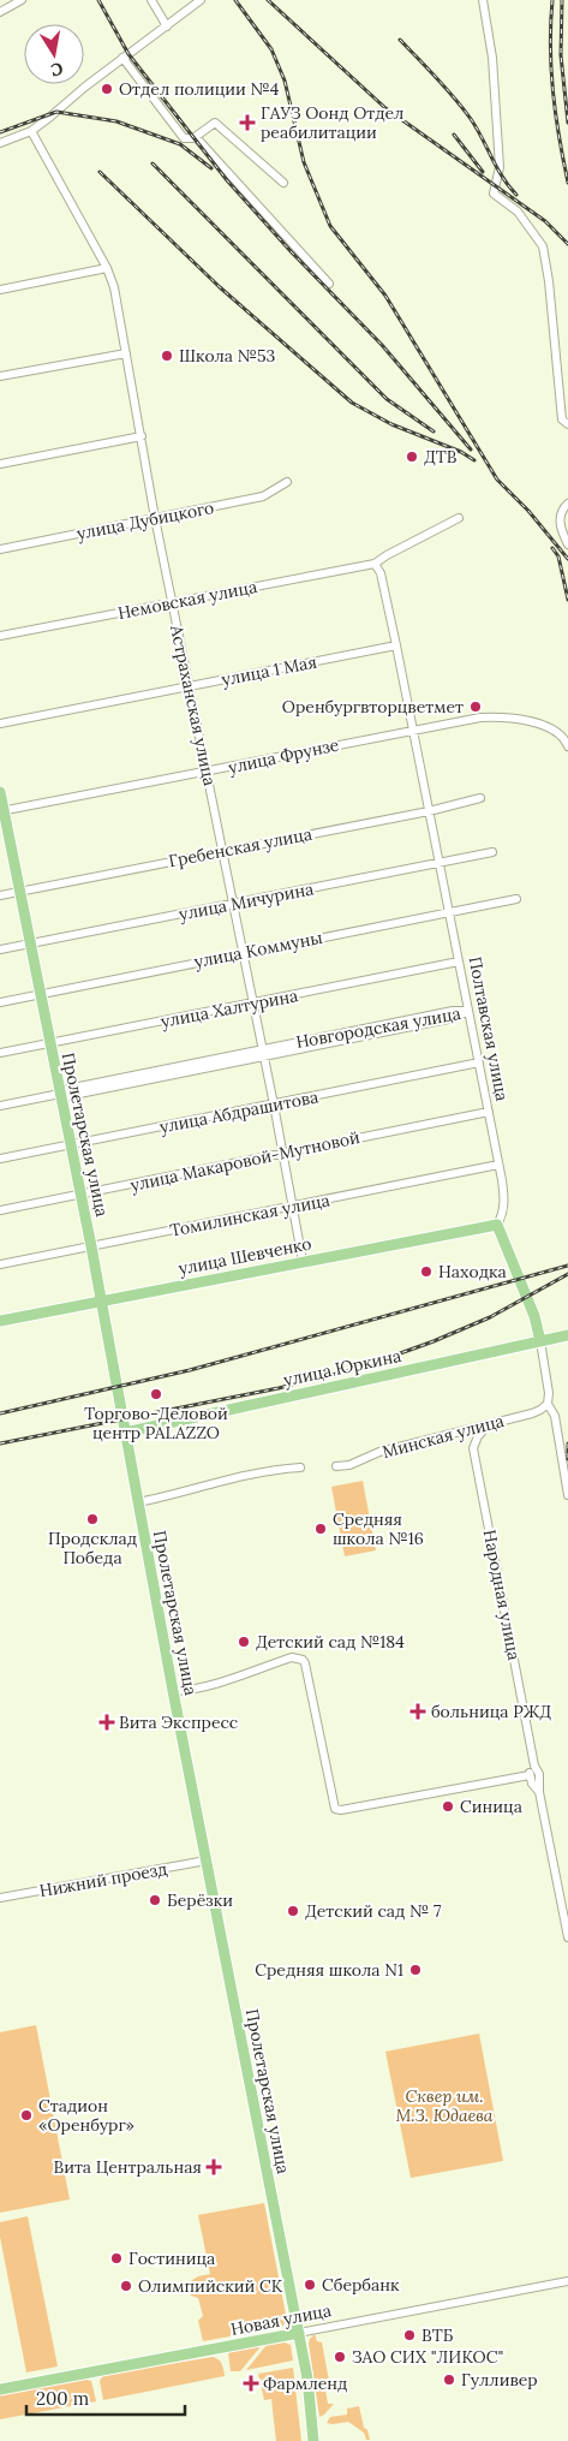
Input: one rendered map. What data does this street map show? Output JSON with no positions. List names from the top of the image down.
{
  "streets": {
    "main road": [
      "Пролетарская улица",
      "улица Шевченко",
      "улица Юркина",
      "Новая улица"
    ],
    "street": [
      "улица Дубицкого",
      "Немовская улица",
      "улица 1 Мая",
      "Астраханская улица",
      "улица Фрунзе",
      "Гребенская улица",
      "улица Мичурина",
      "улица Коммуны",
      "улица Халтурина",
      "Новгородская улица",
      "Полтавская улица",
      "улица Абдрашитова",
      "улица Макаровой-Мутновой",
      "Томилинская улица",
      "Минская улица",
      "Народная улица",
      "Нижний проезд"
    ]
  },
  "crossings": [
    ["улица Дубицкого", "Астраханская улица"],
    ["Немовская улица", "Астраханская улица"],
    ["Немовская улица", "Полтавская улица"],
    ["улица 1 Мая", "Астраханская улица"],
    ["улица 1 Мая", "Полтавская улица"],
    ["Астраханская улица", "улица Фрунзе"],
    ["Астраханская улица", "Гребенская улица"],
    ["Астраханская улица", "улица Мичурина"],
    ["Астраханская улица", "улица Коммуны"],
    ["Астраханская улица", "улица Халтурина"],
    ["Астраханская улица", "Новгородская улица"],
    ["Астраханская улица", "улица Абдрашитова"],
    ["Астраханская улица", "улица Макаровой-Мутновой"],
    ["Астраханская улица", "Томилинская улица"],
    ["Астраханская улица", "улица Шевченко"],
    ["улица Фрунзе", "Полтавская улица"],
    ["улица Фрунзе", "Пролетарская улица"],
    ["Гребенская улица", "Полтавская улица"],
    ["Гребенская улица", "Пролетарская улица"],
    ["улица Мичурина", "Полтавская улица"],
    ["улица Мичурина", "Пролетарская улица"],
    ["улица Коммуны", "Полтавская улица"],
    ["улица Коммуны", "Пролетарская улица"],
    ["улица Халтурина", "Полтавская улица"],
    ["улица Халтурина", "Пролетарская улица"],
    ["Новгородская улица", "Полтавская улица"],
    ["Новгородская улица", "Пролетарская улица"],
    ["Полтавская улица", "улица Абдрашитова"],
    ["Полтавская улица", "улица Макаровой-Мутновой"],
    ["Полтавская улица", "Томилинская улица"],
    ["Полтавская улица", "улица Шевченко"],
    ["улица Абдрашитова", "Пролетарская улица"],
    ["Пролетарская улица", "улица Макаровой-Мутновой"],
    ["Пролетарская улица", "Томилинская улица"],
    ["Пролетарская улица", "улица Шевченко"],
    ["Пролетарская улица", "улица Юркина"],
    ["Пролетарская улица", "Нижний проезд"],
    ["Пролетарская улица", "Новая улица"],
    ["Минская улица", "Народная улица"]
  ],
  "parks": ["Сквер им. М.З. Юдаева"],
  "places": {
    "other": [
      "Отдел полиции №4",
      "Школа №53",
      "ДТВ",
      "Оренбургвторцветмет",
      "Находка",
      "Торгово-Деловой центр PALAZZO",
      "Продсклад Победа",
      "Средняя школа №16",
      "Детский сад №184",
      "Синица",
      "Берёзки",
      "Детский сад № 7",
      "Средняя школа N1",
      "Стадион «Оренбург»",
      "Гостиница",
      "Сбербанк",
      "Олимпийский СК",
      "ВТБ",
      "ЗАО СИХ \"ЛИКОС\"",
      "Гулливер"
    ],
    "health": [
      "ГАУЗ Оонд Отдел реабилитации",
      "больница РЖД",
      "Вита Экспресс",
      "Вита Центральная",
      "Фармленд"
    ]
  },
  "scale_bar": "200 m",
  "north": "bottom"
}
